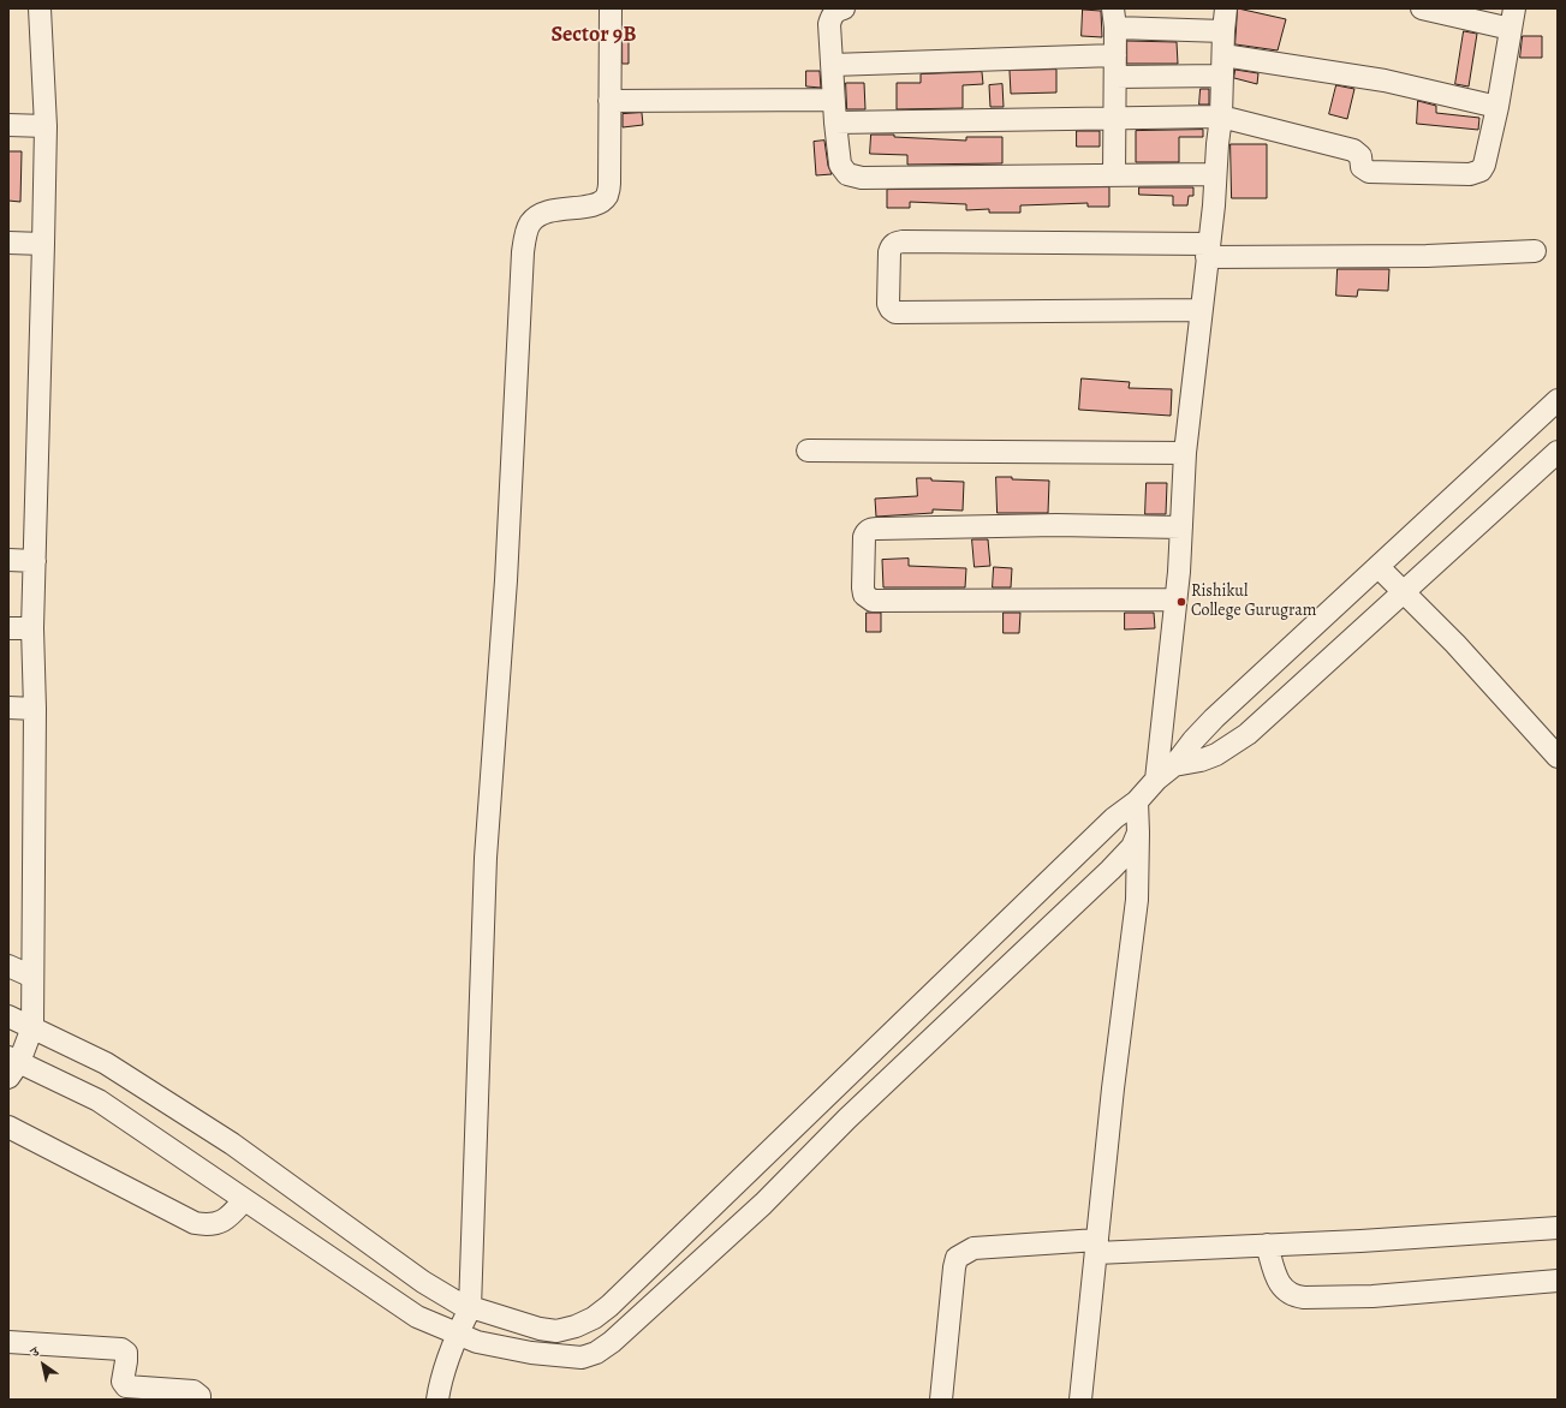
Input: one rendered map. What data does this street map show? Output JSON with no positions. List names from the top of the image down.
{
  "districts": ["Sector 9B"],
  "places": ["Rishikul College Gurugram"],
  "north": "top left"
}
